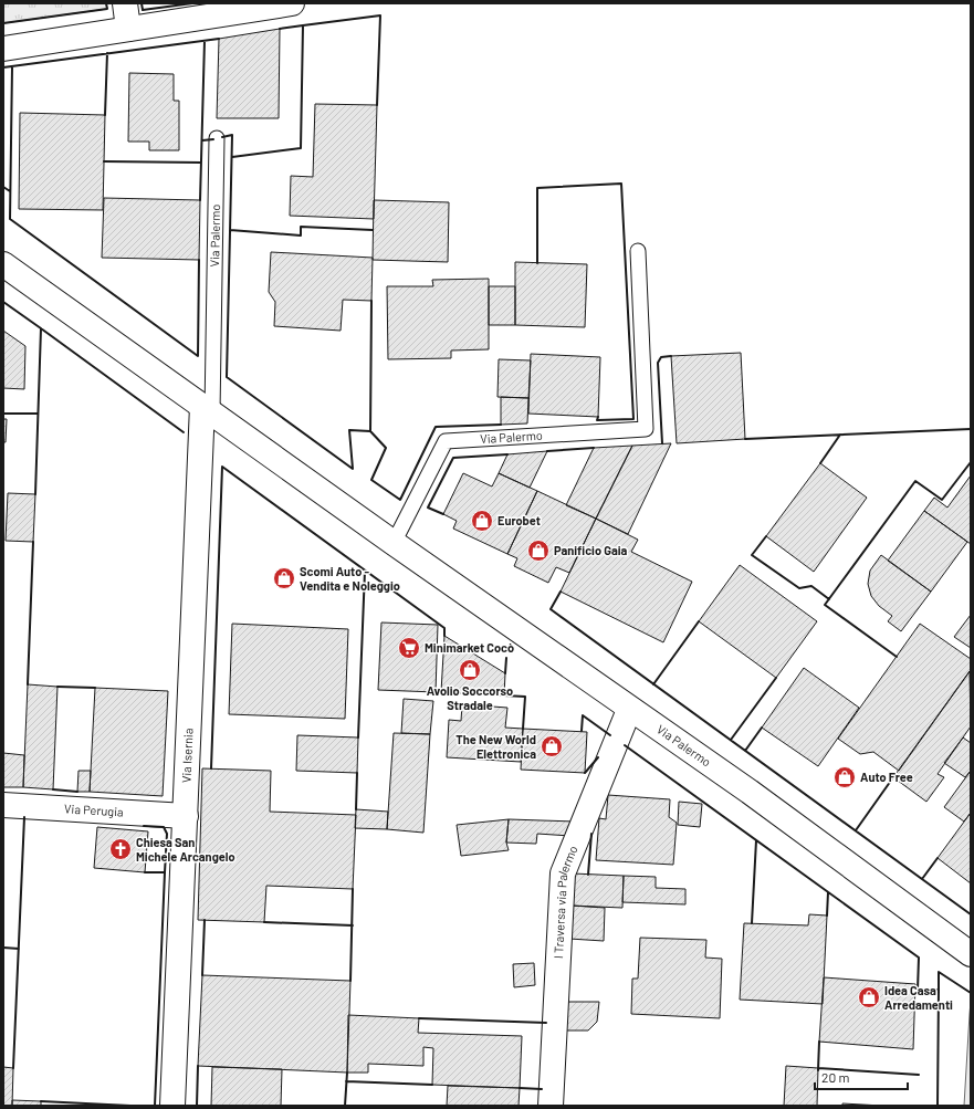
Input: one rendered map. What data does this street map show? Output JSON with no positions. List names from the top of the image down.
{
  "streets": {
    "street": [
      "Via Palermo",
      "Via Isernia",
      "Via Perugia",
      "I Traversa via Palermo"
    ]
  },
  "crossings": [
    ["Via Palermo", "Via Isernia"],
    ["Via Palermo", "I Traversa via Palermo"],
    ["Via Isernia", "Via Perugia"]
  ],
  "places": {
    "shop": [
      "Eurobet",
      "Panificio Gaia",
      "Scomi Auto - Vendita e Noleggio",
      "Avolio Soccorso Stradale",
      "The New World Elettronica",
      "Auto Free",
      "Idea Casa Arredamenti"
    ],
    "supermarket": ["Minimarket Cocò"],
    "church": ["Chiesa San Michele Arcangelo"]
  },
  "scale_bar": "20 m"
}
